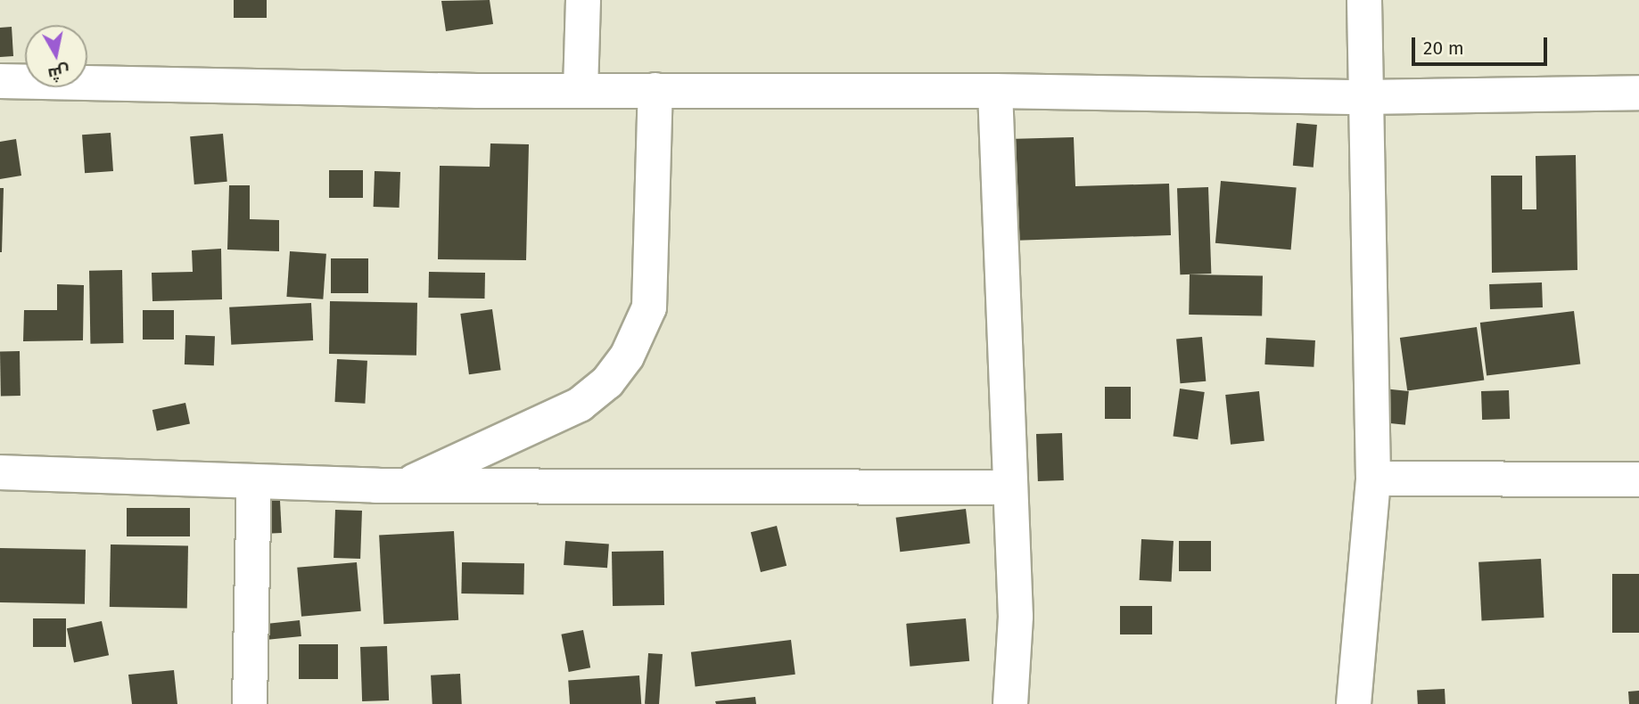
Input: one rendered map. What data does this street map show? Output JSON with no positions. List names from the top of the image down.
{
  "scale_bar": "20 m",
  "north": "bottom"
}
